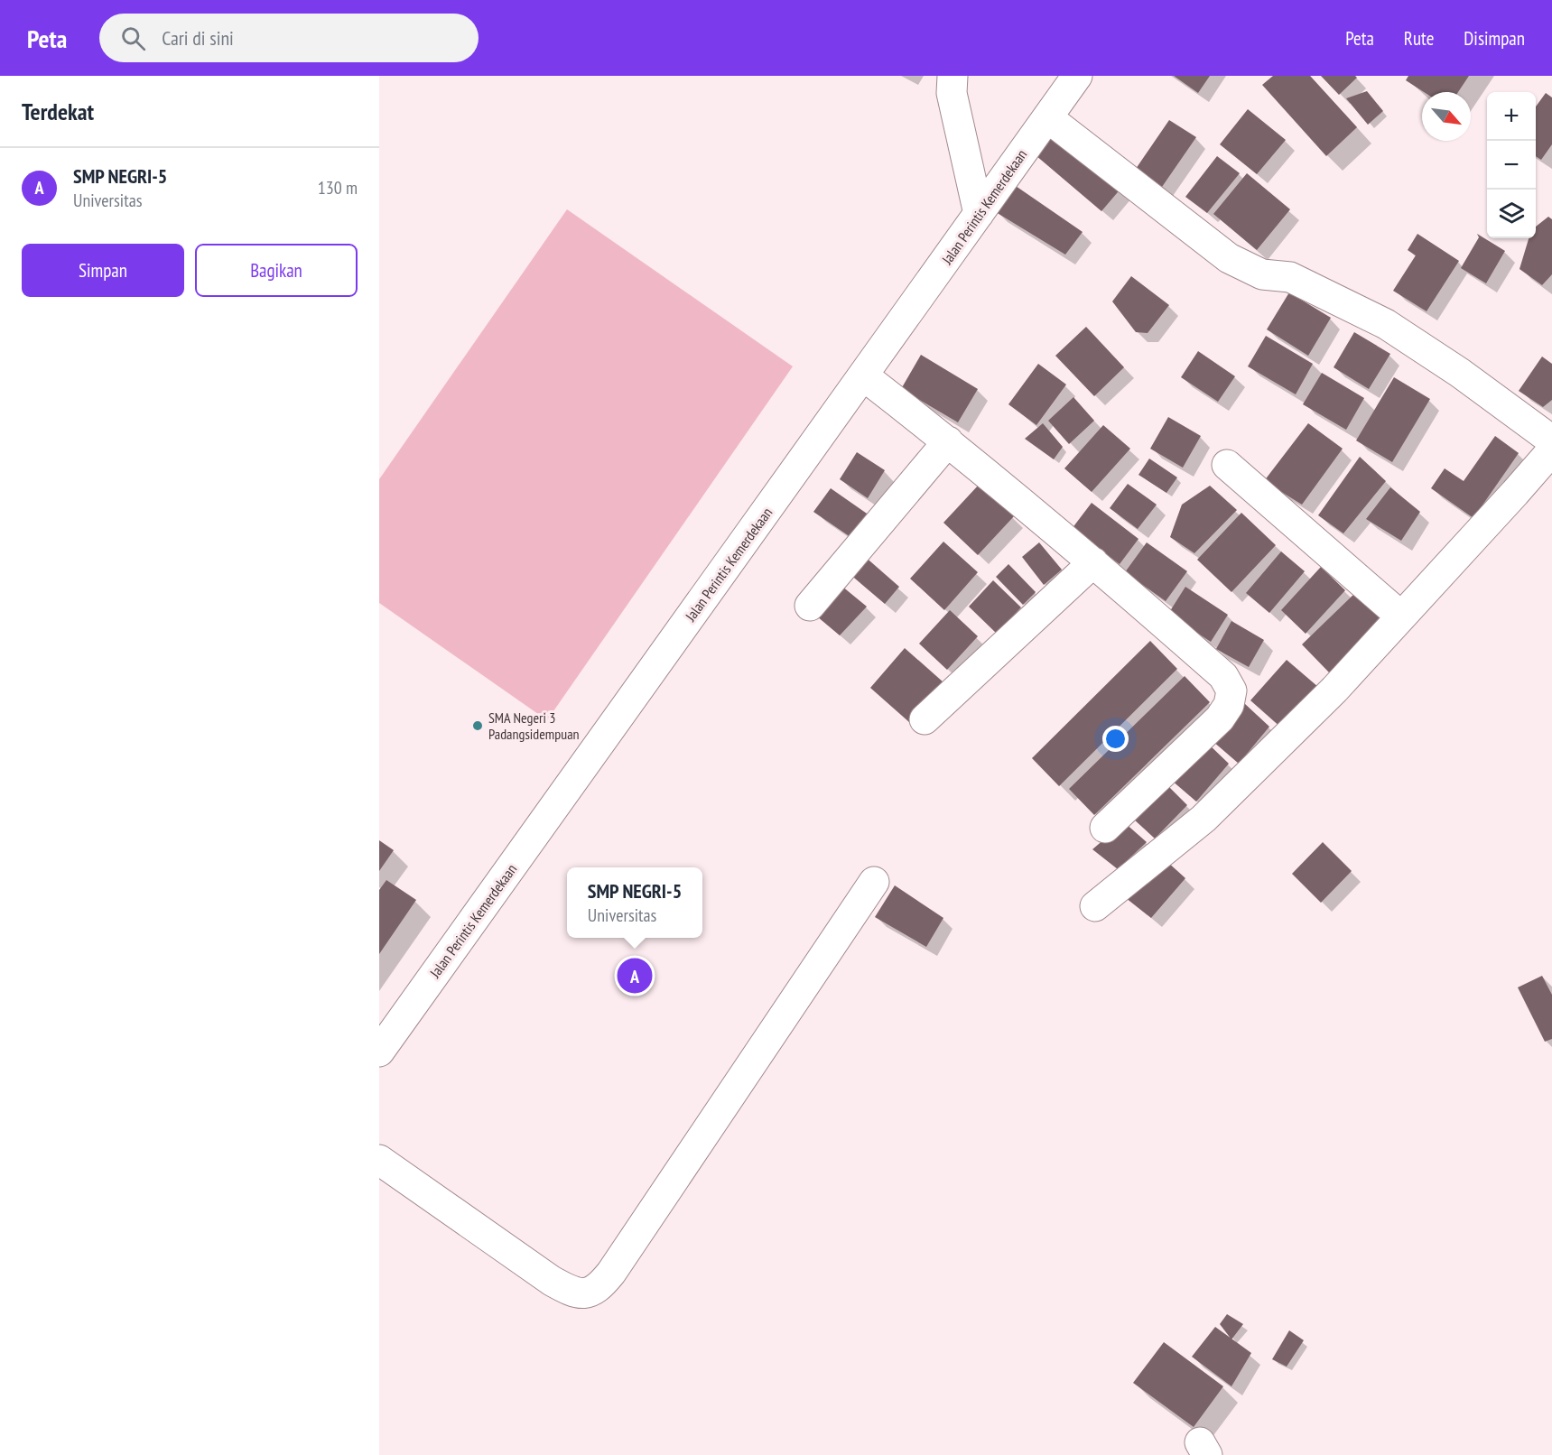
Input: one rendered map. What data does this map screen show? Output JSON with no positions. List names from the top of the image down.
{
  "streets": {
    "street": ["Jalan Perintis Kemerdekaan"]
  },
  "places": ["SMA Negeri 3 Padangsidempuan"],
  "north": "bottom right",
  "page": {
    "header": "Peta",
    "search": "Cari di sini",
    "nav": ["Peta", "Rute", "Disimpan"],
    "heading": "Terdekat",
    "map_buttons": ["+", "−"],
    "list": [
      {
        "mark": "A",
        "name": "SMP NEGRI-5",
        "note": "Universitas",
        "value": "130 m"
      }
    ],
    "buttons": ["Simpan", "Bagikan"],
    "popup": ["SMP NEGRI-5", "Universitas"],
    "pins": "A"
  }
}
